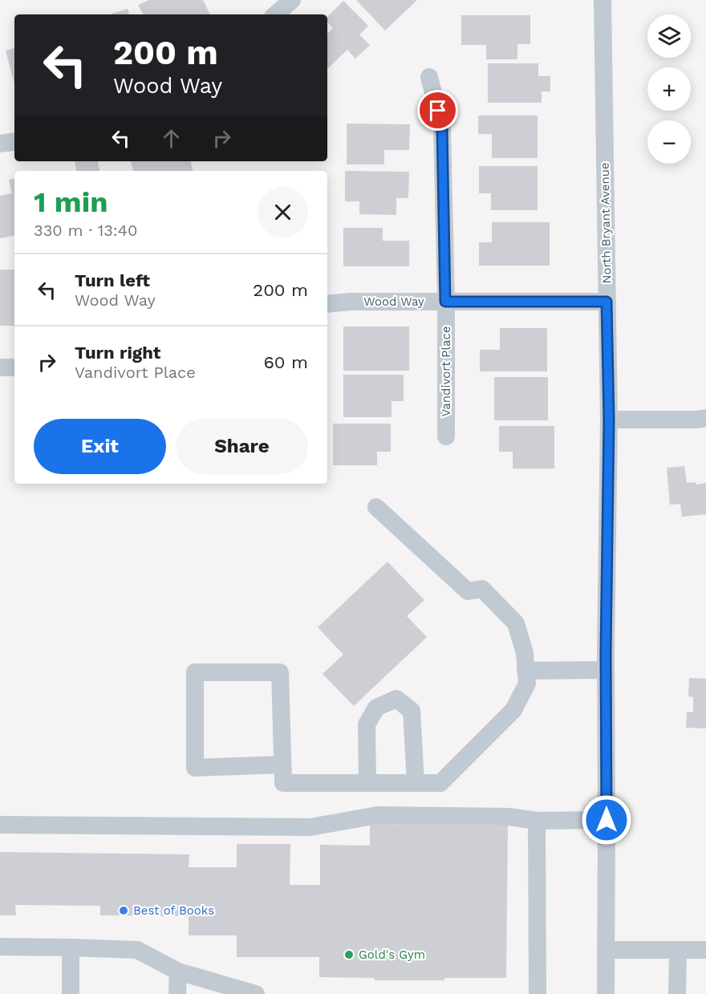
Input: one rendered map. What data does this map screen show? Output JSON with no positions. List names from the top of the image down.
{
  "streets": {
    "street": ["North Bryant Avenue", "Wood Way", "Vandivort Place"]
  },
  "crossings": [
    ["North Bryant Avenue", "Wood Way"],
    ["Wood Way", "Vandivort Place"]
  ],
  "places": ["Best of Books", "Gold's Gym"],
  "page": {
    "map_buttons": ["+", "−"],
    "turn": ["200 m", "Wood Way"],
    "heading": ["1 min", "330 m · 13:40"],
    "list": [
      {
        "name": "Turn left",
        "note": "Wood Way",
        "value": "200 m"
      },
      {
        "name": "Turn right",
        "note": "Vandivort Place",
        "value": "60 m"
      }
    ],
    "buttons": ["Exit", "Share"]
  }
}
